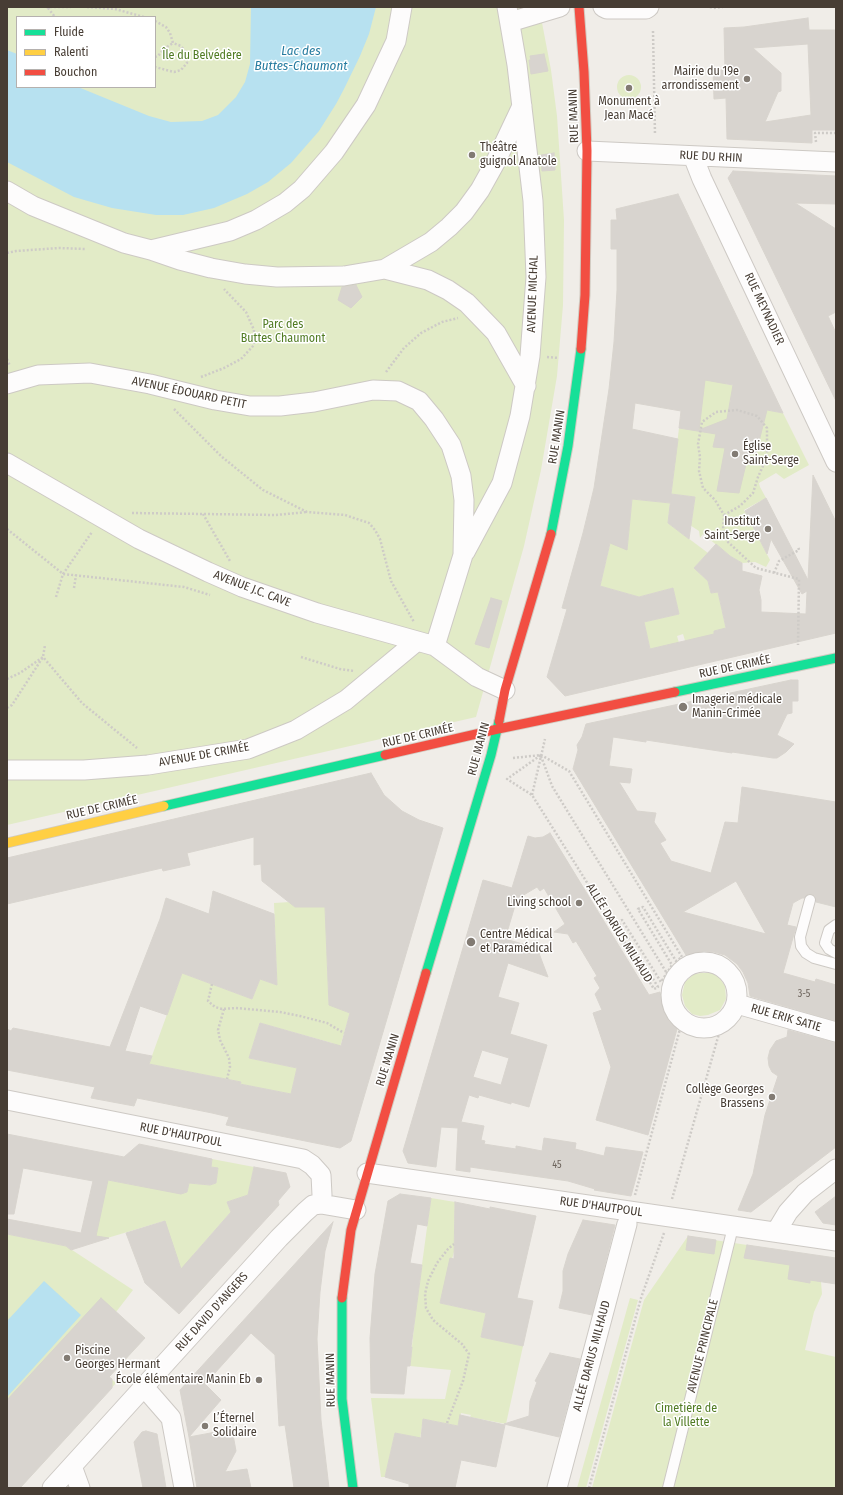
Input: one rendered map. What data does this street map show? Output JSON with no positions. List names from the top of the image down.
{
  "streets": {
    "street": [
      "RUE MANIN",
      "RUE DU RHIN",
      "AVENUE MICHAL",
      "RUE MEYNADIER",
      "AVENUE ÉDOUARD PETIT",
      "AVENUE J.C. CAVE",
      "RUE DE CRIMÉE",
      "AVENUE DE CRIMÉE",
      "ALLÉE DARIUS MILHAUD",
      "RUE ERIK SATIE",
      "RUE D'HAUTPOUL",
      "RUE DAVID D'ANGERS"
    ],
    "lane": ["AVENUE PRINCIPALE"]
  },
  "crossings": [
    ["RUE MANIN", "RUE DU RHIN"],
    ["RUE MANIN", "AVENUE J.C. CAVE"],
    ["RUE MANIN", "RUE DE CRIMÉE"],
    ["RUE MANIN", "RUE D'HAUTPOUL"],
    ["RUE DU RHIN", "RUE MEYNADIER"],
    ["AVENUE MICHAL", "AVENUE ÉDOUARD PETIT"],
    ["AVENUE ÉDOUARD PETIT", "AVENUE J.C. CAVE"],
    ["AVENUE ÉDOUARD PETIT", "AVENUE DE CRIMÉE"],
    ["AVENUE J.C. CAVE", "AVENUE DE CRIMÉE"],
    ["RUE D'HAUTPOUL", "RUE DAVID D'ANGERS"],
    ["RUE D'HAUTPOUL", "AVENUE PRINCIPALE"]
  ],
  "water": ["Lac des Buttes-Chaumont"],
  "parks": ["Île du Belvédère", "Parc des Buttes Chaumont", "Cimetière de la Villette"],
  "places": [
    "Mairie du 19e arrondissement",
    "Monument à Jean Macé",
    "Théâtre guignol Anatole",
    "Église Saint-Serge",
    "Institut Saint-Serge",
    "Imagerie médicale Manin-Crimée",
    "Living school",
    "Centre Médical et Paramédical",
    "Collège Georges Brassens",
    "Piscine Georges Hermant",
    "École élémentaire Manin Eb",
    "L’Éternel Solidaire"
  ],
  "house_numbers": ["3-5", "45"],
  "legend": ["Fluide", "Ralenti", "Bouchon"]
}
